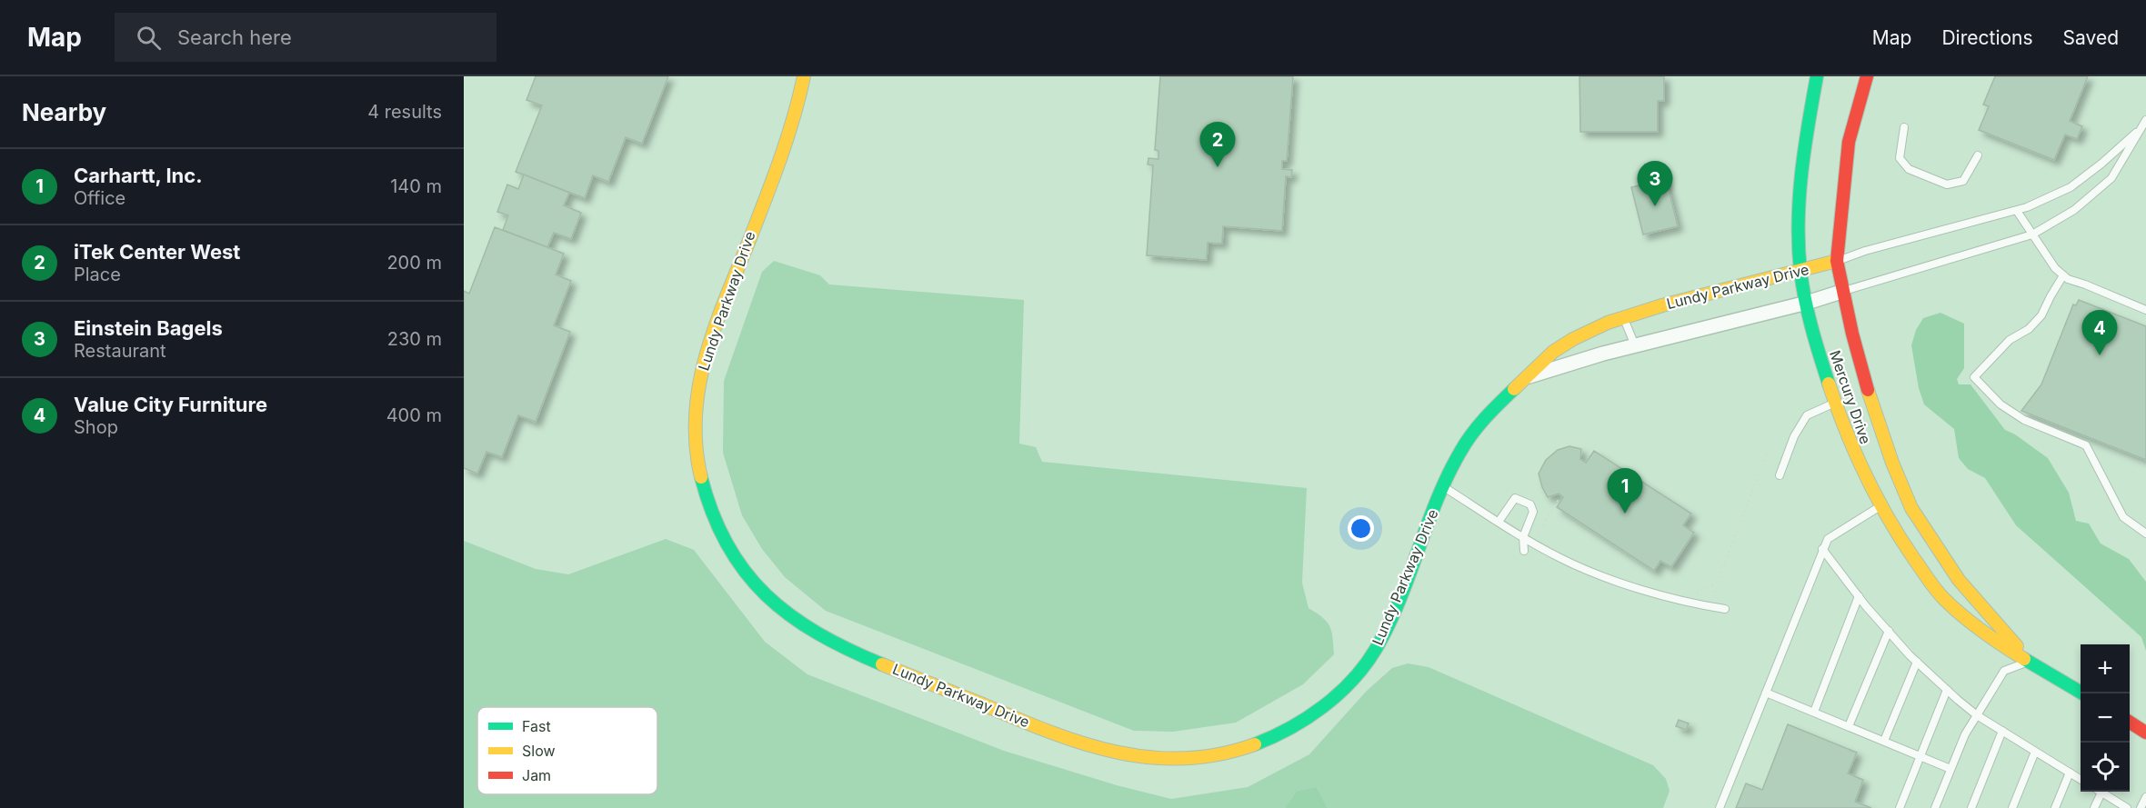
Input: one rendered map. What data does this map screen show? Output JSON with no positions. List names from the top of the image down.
{
  "streets": {
    "street": ["Lundy Parkway Drive", "Mercury Drive"]
  },
  "crossings": [
    ["Lundy Parkway Drive", "Mercury Drive"]
  ],
  "legend": ["Fast", "Slow", "Jam"],
  "page": {
    "header": "Map",
    "search": "Search here",
    "nav": ["Map", "Directions", "Saved"],
    "heading": ["Nearby", "4 results"],
    "pins": [
      "2",
      "3",
      "4",
      "1"
    ],
    "list": [
      {
        "mark": "1",
        "name": "Carhartt, Inc.",
        "note": "Office",
        "value": "140 m"
      },
      {
        "mark": "2",
        "name": "iTek Center West",
        "note": "Place",
        "value": "200 m"
      },
      {
        "mark": "3",
        "name": "Einstein Bagels",
        "note": "Restaurant",
        "value": "230 m"
      },
      {
        "mark": "4",
        "name": "Value City Furniture",
        "note": "Shop",
        "value": "400 m"
      }
    ],
    "map_buttons": ["+", "−"]
  }
}
